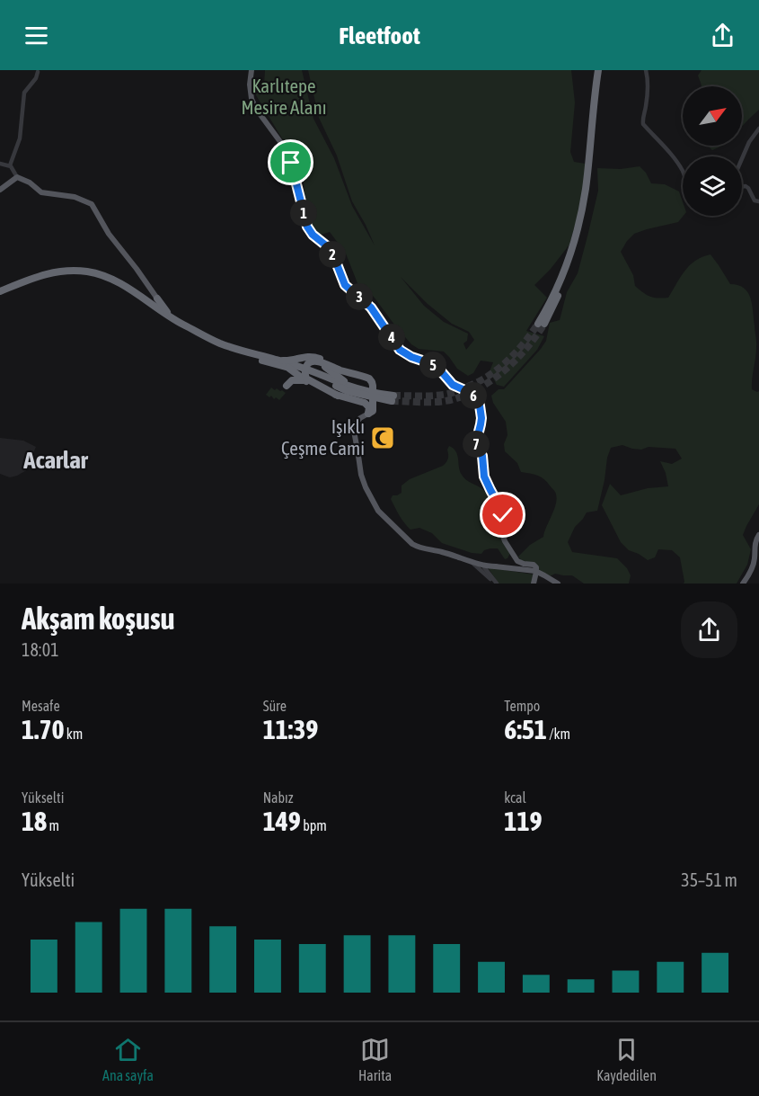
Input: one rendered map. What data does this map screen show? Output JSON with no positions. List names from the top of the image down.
{
  "districts": ["Acarlar"],
  "parks": ["Karlıtepe Mesire Alanı"],
  "places": {
    "mosque": ["Işıklı Çeşme Cami"]
  },
  "north": "top right",
  "page": {
    "header": "Fleetfoot",
    "pins": [
      "1",
      "2",
      "3",
      "4",
      "5",
      "6",
      "7"
    ],
    "heading": ["Akşam koşusu", "18:01"],
    "stats": [
      ["Mesafe", "1.70 km"],
      ["Süre", "11:39"],
      ["Tempo", "6:51 /km"],
      ["Yükselti", "18 m"],
      ["Nabız", "149 bpm"],
      ["kcal", "119"]
    ],
    "chart": ["Yükselti", "35–51 m"],
    "tabs": ["Ana sayfa", "Harita", "Kaydedilen"]
  }
}
